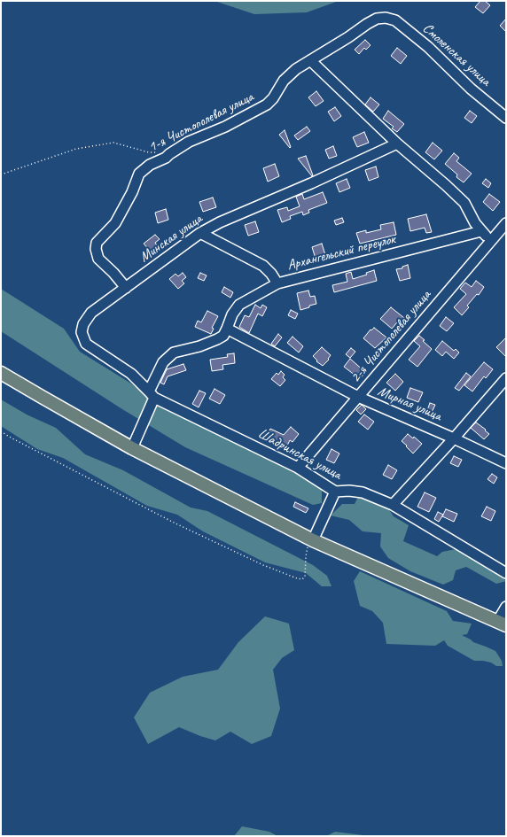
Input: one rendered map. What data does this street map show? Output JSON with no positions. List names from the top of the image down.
{
  "streets": {
    "street": [
      "Смоленская улица",
      "1-я Чистополевая улица",
      "Минская улица",
      "Архангельский переулок",
      "2-я Чистополевая улица",
      "Мирная улица",
      "Шадринская улица"
    ]
  },
  "crossings": [
    ["Смоленская улица", "1-я Чистополевая улица"],
    ["1-я Чистополевая улица", "Минская улица"],
    ["Минская улица", "Шадринская улица"],
    ["Архангельский переулок", "Мирная улица"],
    ["2-я Чистополевая улица", "Мирная улица"],
    ["2-я Чистополевая улица", "Шадринская улица"]
  ]
}
